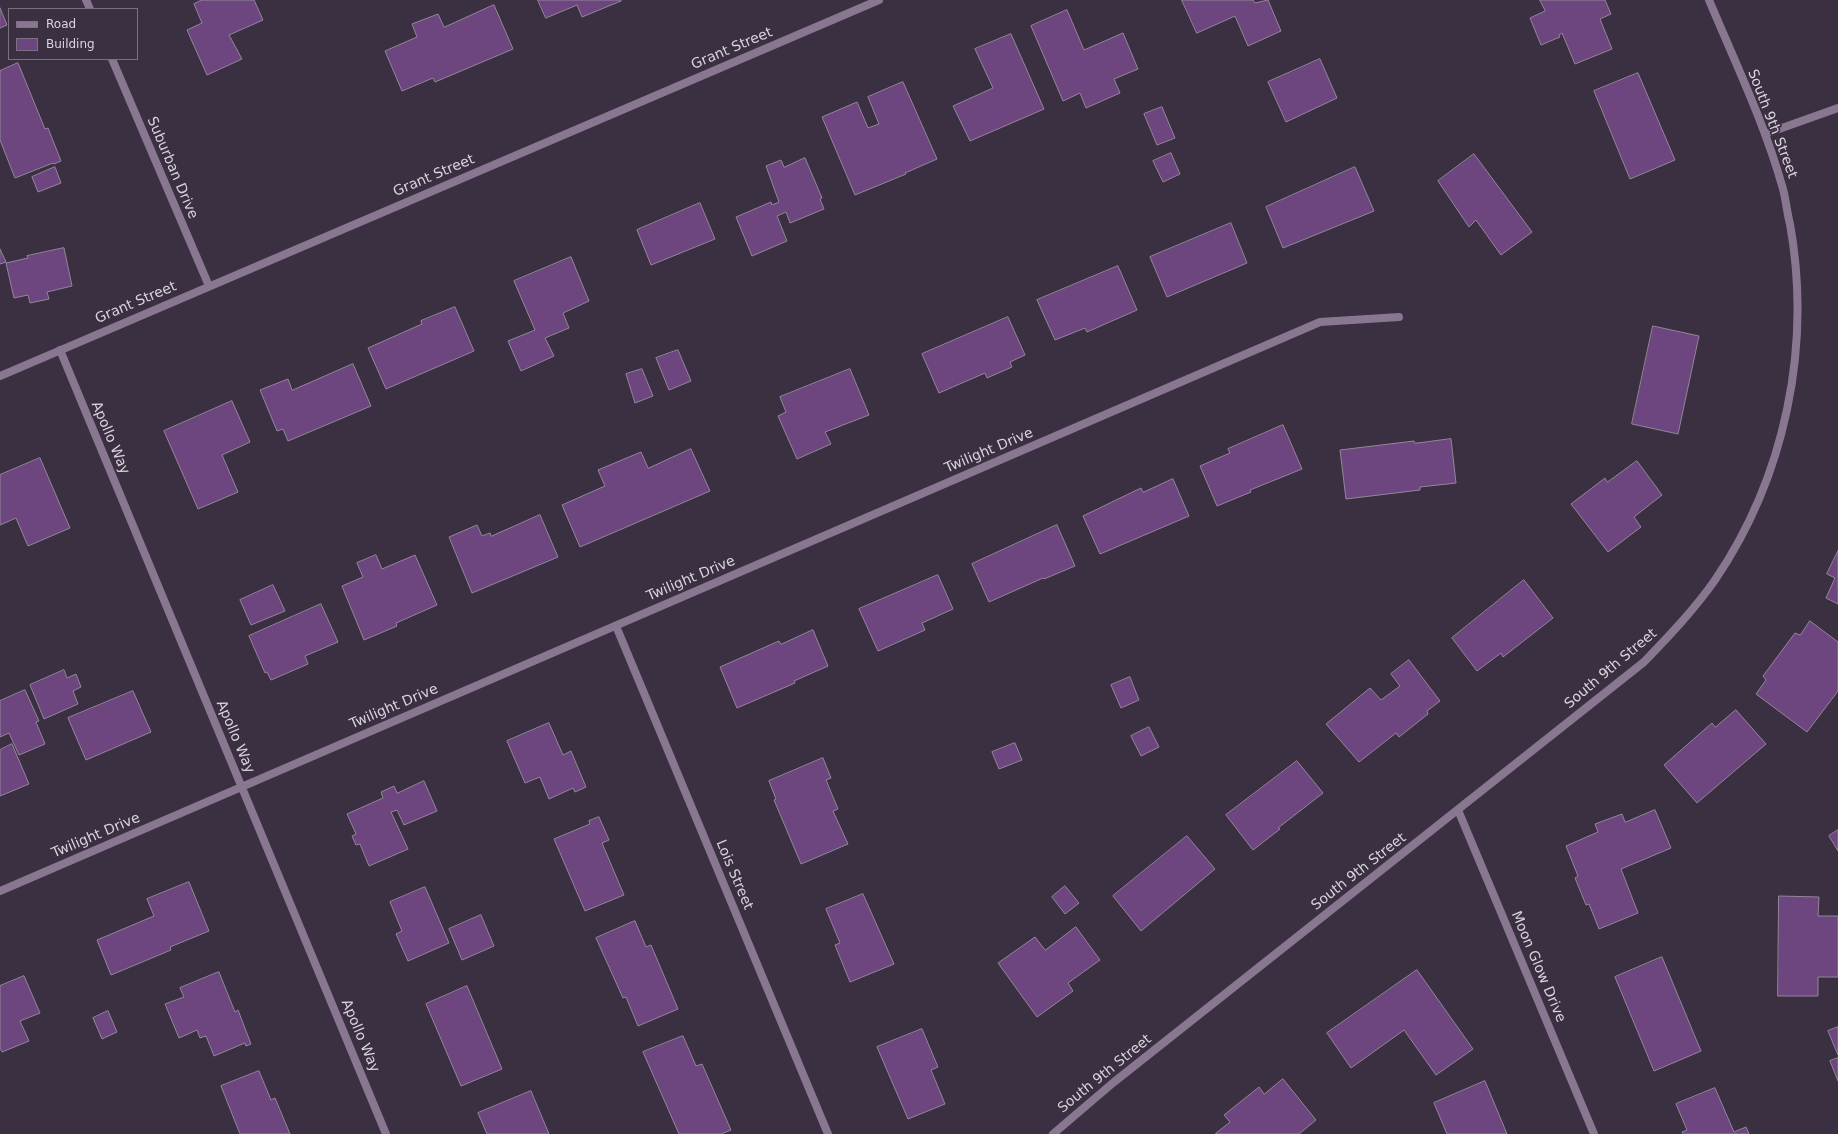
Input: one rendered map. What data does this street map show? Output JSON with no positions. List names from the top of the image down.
{
  "streets": {
    "street": [
      "Grant Street",
      "South 9th Street",
      "Suburban Drive",
      "Apollo Way",
      "Twilight Drive",
      "Lois Street",
      "Moon Glow Drive"
    ]
  },
  "crossings": [
    ["Grant Street", "Suburban Drive"],
    ["Grant Street", "Apollo Way"],
    ["South 9th Street", "Moon Glow Drive"],
    ["Apollo Way", "Twilight Drive"],
    ["Twilight Drive", "Lois Street"]
  ],
  "legend": ["Road", "Building"]
}
